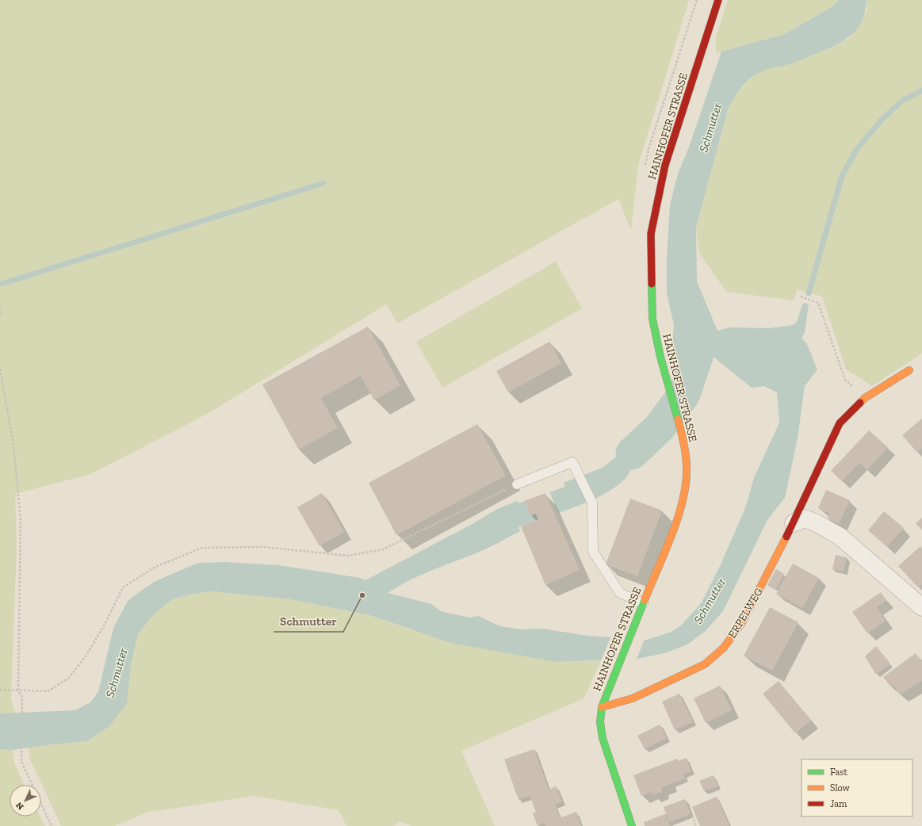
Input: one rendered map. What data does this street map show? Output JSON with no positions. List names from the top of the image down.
{
  "streets": {
    "street": ["HAINHOFER STRASSE", "ERPELWEG"]
  },
  "crossings": [
    ["HAINHOFER STRASSE", "ERPELWEG"]
  ],
  "water": ["Schmutter"],
  "places": ["Schmutter"],
  "legend": ["Fast", "Slow", "Jam"],
  "north": "bottom left"
}
